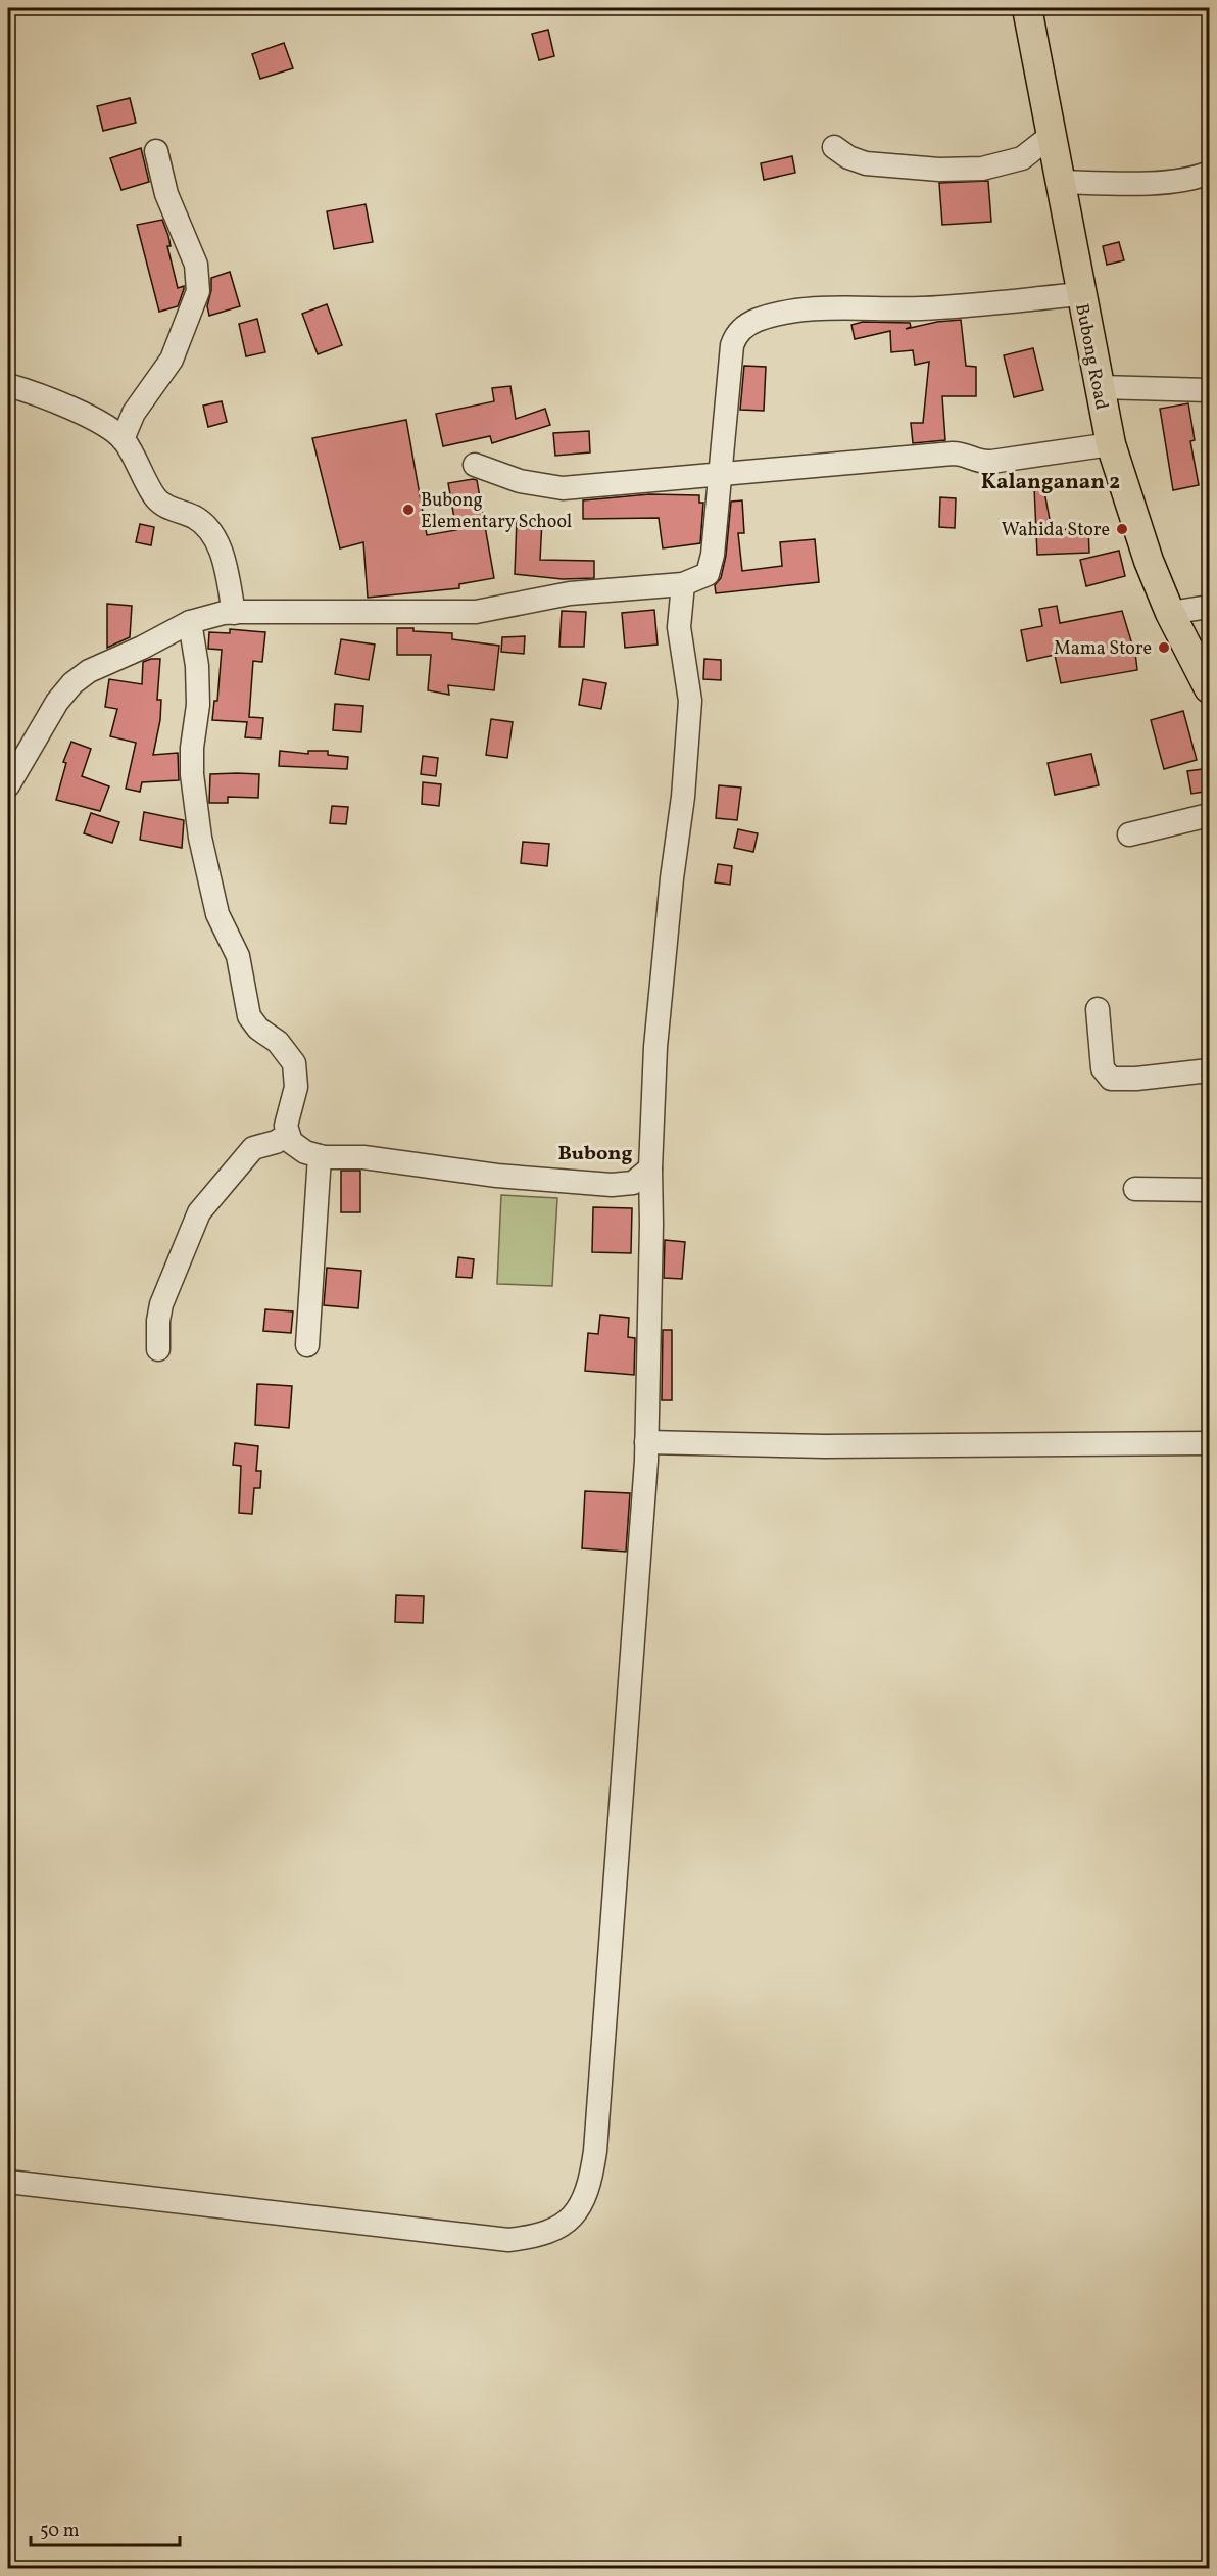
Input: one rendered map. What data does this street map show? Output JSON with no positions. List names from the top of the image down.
{
  "streets": {
    "main road": ["Bubong Road"]
  },
  "districts": ["Kalanganan 2", "Bubong"],
  "places": ["Bubong Elementary School", "Wahida Store", "Mama Store"],
  "scale_bar": "50 m"
}
